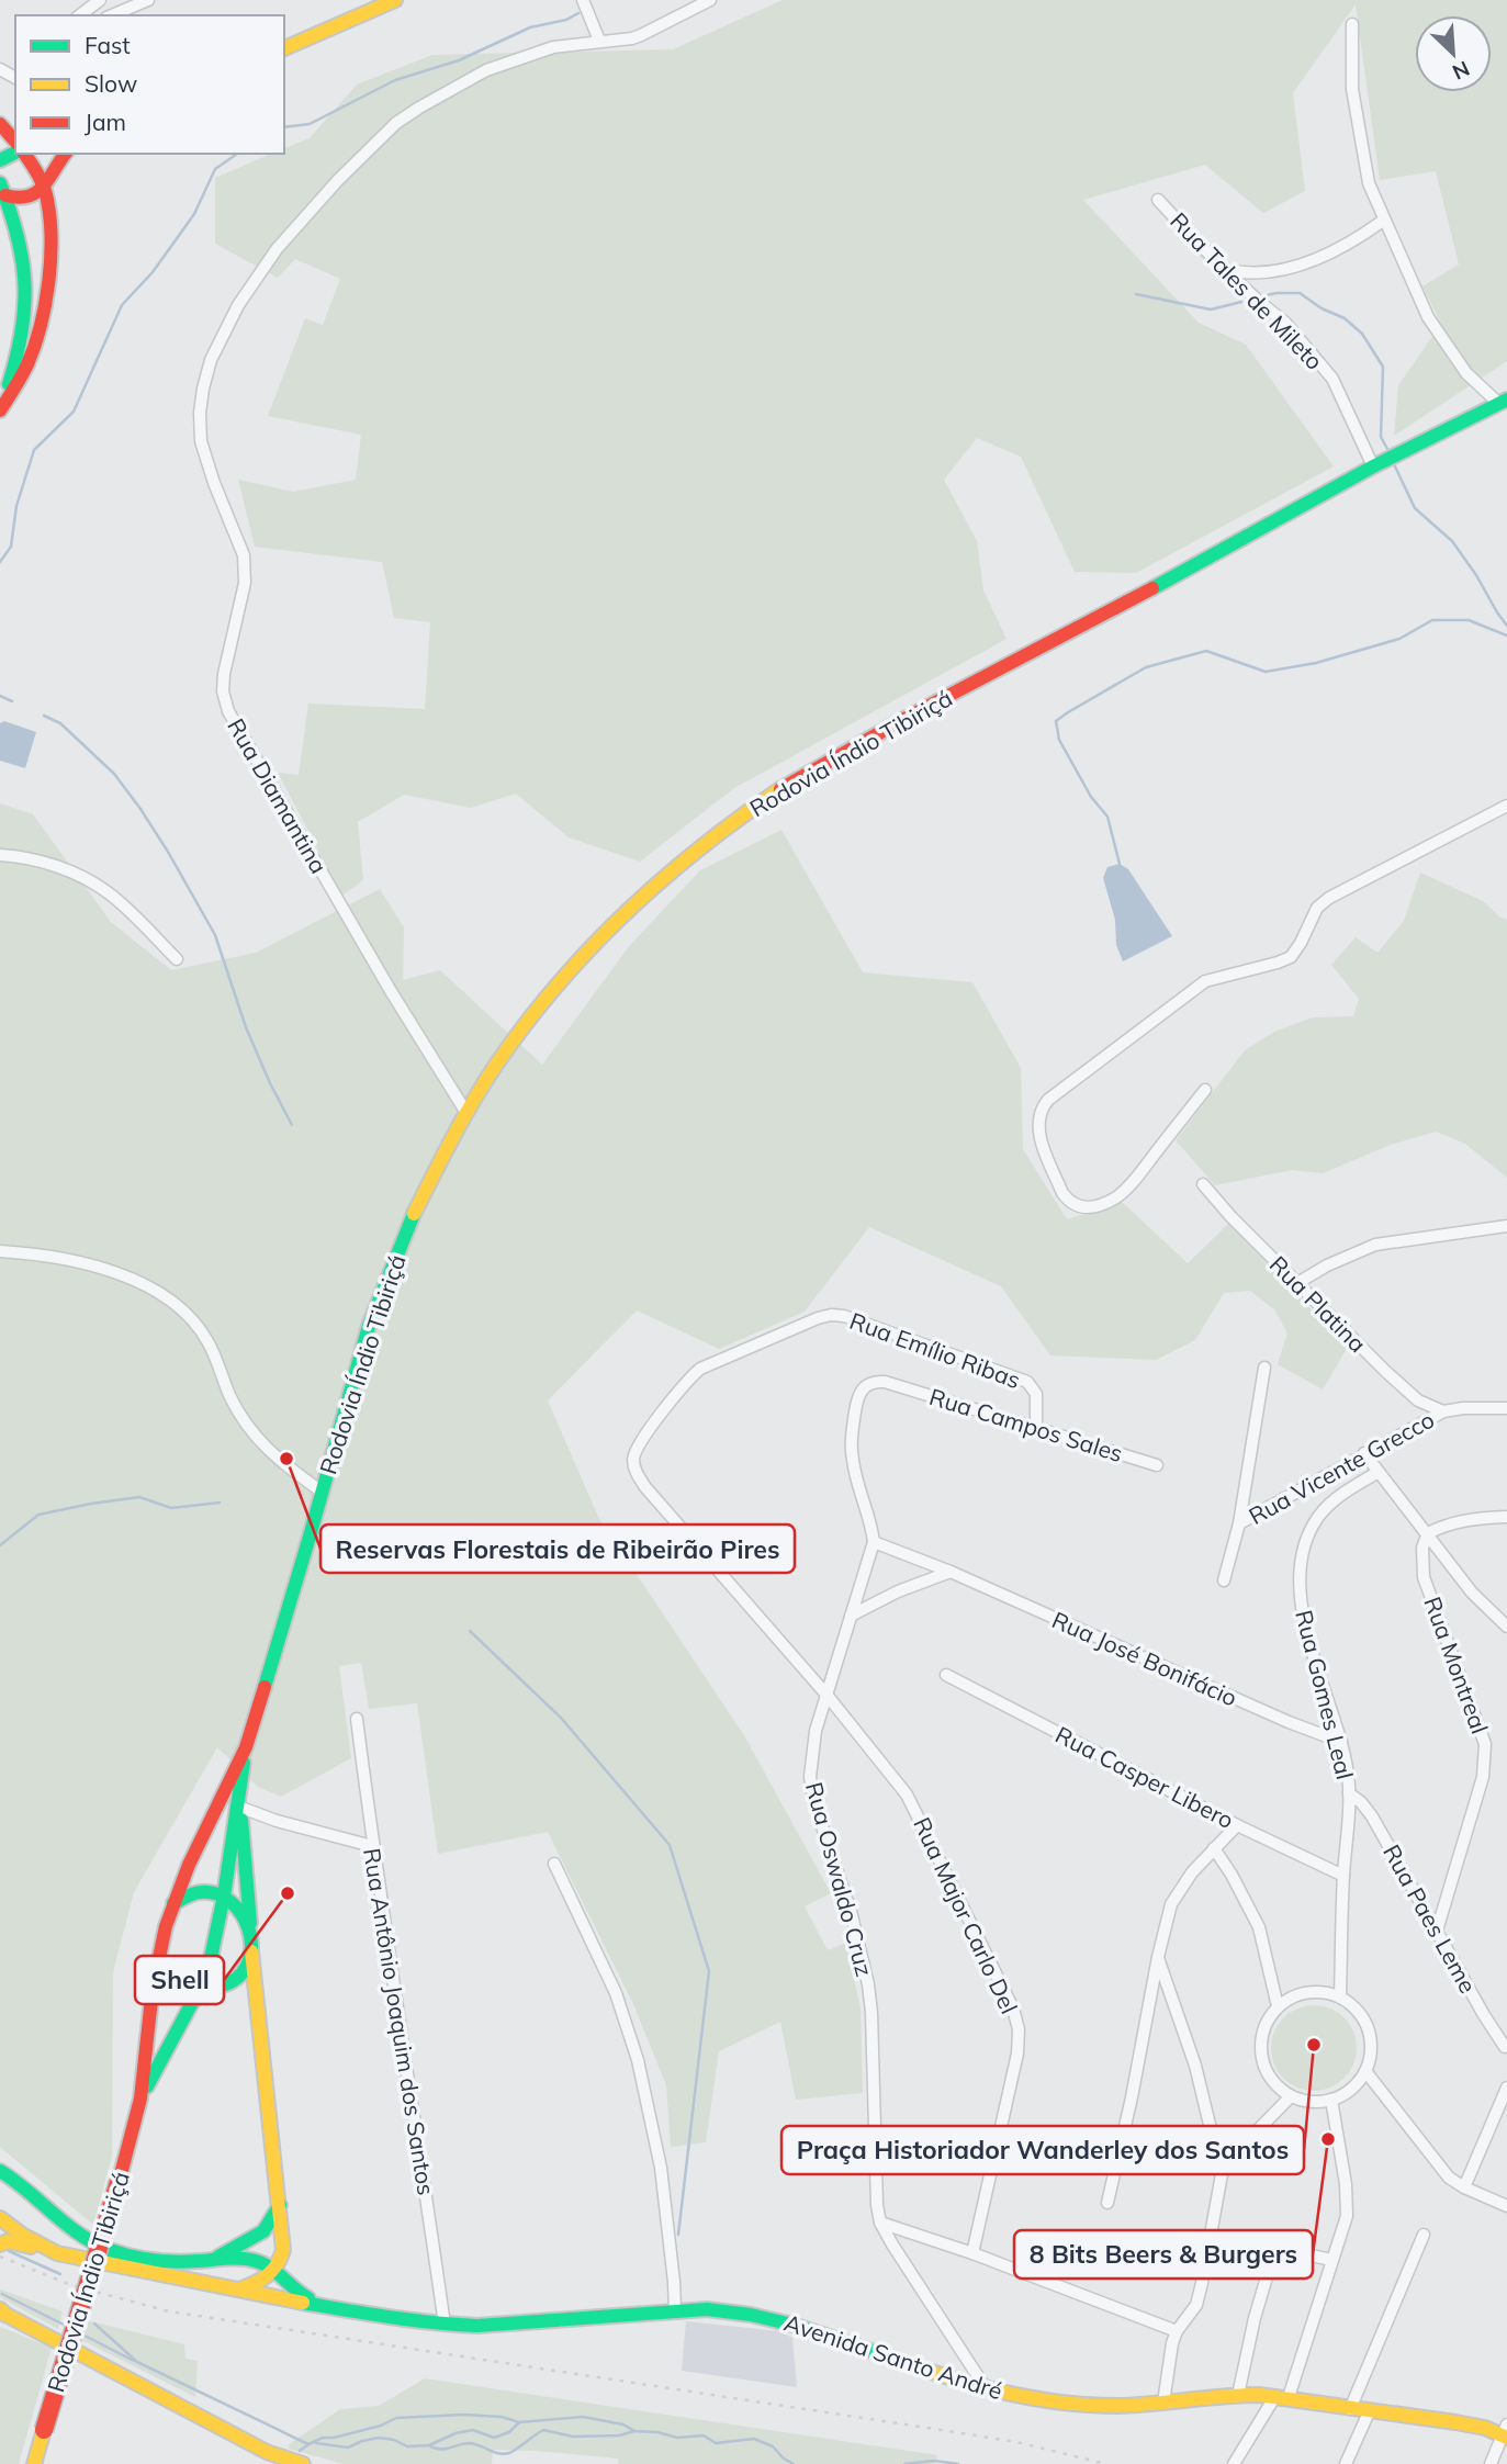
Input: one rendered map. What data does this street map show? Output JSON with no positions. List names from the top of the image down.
{
  "streets": {
    "main road": ["Rodovia Índio Tibiriçá", "Avenida Santo André"],
    "street": [
      "Rua Tales de Mileto",
      "Rua Diamantina",
      "Rua Platina",
      "Rua Emílio Ribas",
      "Rua Campos Sales",
      "Rua Vicente Grecco",
      "Rua José Bonifácio",
      "Rua Montreal",
      "Rua Gomes Leal",
      "Rua Casper Libero",
      "Rua Oswaldo Cruz",
      "Rua Major Carlo Del",
      "Rua Paes Leme",
      "Rua Antônio Joaquim dos Santos"
    ]
  },
  "crossings": [
    ["Rua Tales de Mileto", "Rodovia Índio Tibiriçá"],
    ["Rodovia Índio Tibiriçá", "Rua Diamantina"],
    ["Rua Platina", "Rua Vicente Grecco"],
    ["Rua Emílio Ribas", "Rua Campos Sales"],
    ["Rua Emílio Ribas", "Rua Major Carlo Del"],
    ["Rua Campos Sales", "Rua José Bonifácio"],
    ["Rua Campos Sales", "Rua Oswaldo Cruz"],
    ["Rua José Bonifácio", "Rua Gomes Leal"],
    ["Rua José Bonifácio", "Rua Oswaldo Cruz"],
    ["Rua Montreal", "Rua Paes Leme"],
    ["Rua Gomes Leal", "Rua Casper Libero"],
    ["Rua Gomes Leal", "Rua Paes Leme"],
    ["Rua Oswaldo Cruz", "Rua Major Carlo Del"],
    ["Rua Oswaldo Cruz", "Avenida Santo André"],
    ["Rua Antônio Joaquim dos Santos", "Avenida Santo André"]
  ],
  "places": [
    "Reservas Florestais de Ribeirão Pires",
    "Shell",
    "Praça Historiador Wanderley dos Santos",
    "8 Bits Beers & Burgers"
  ],
  "legend": ["Fast", "Slow", "Jam"],
  "north": "bottom right"
}
